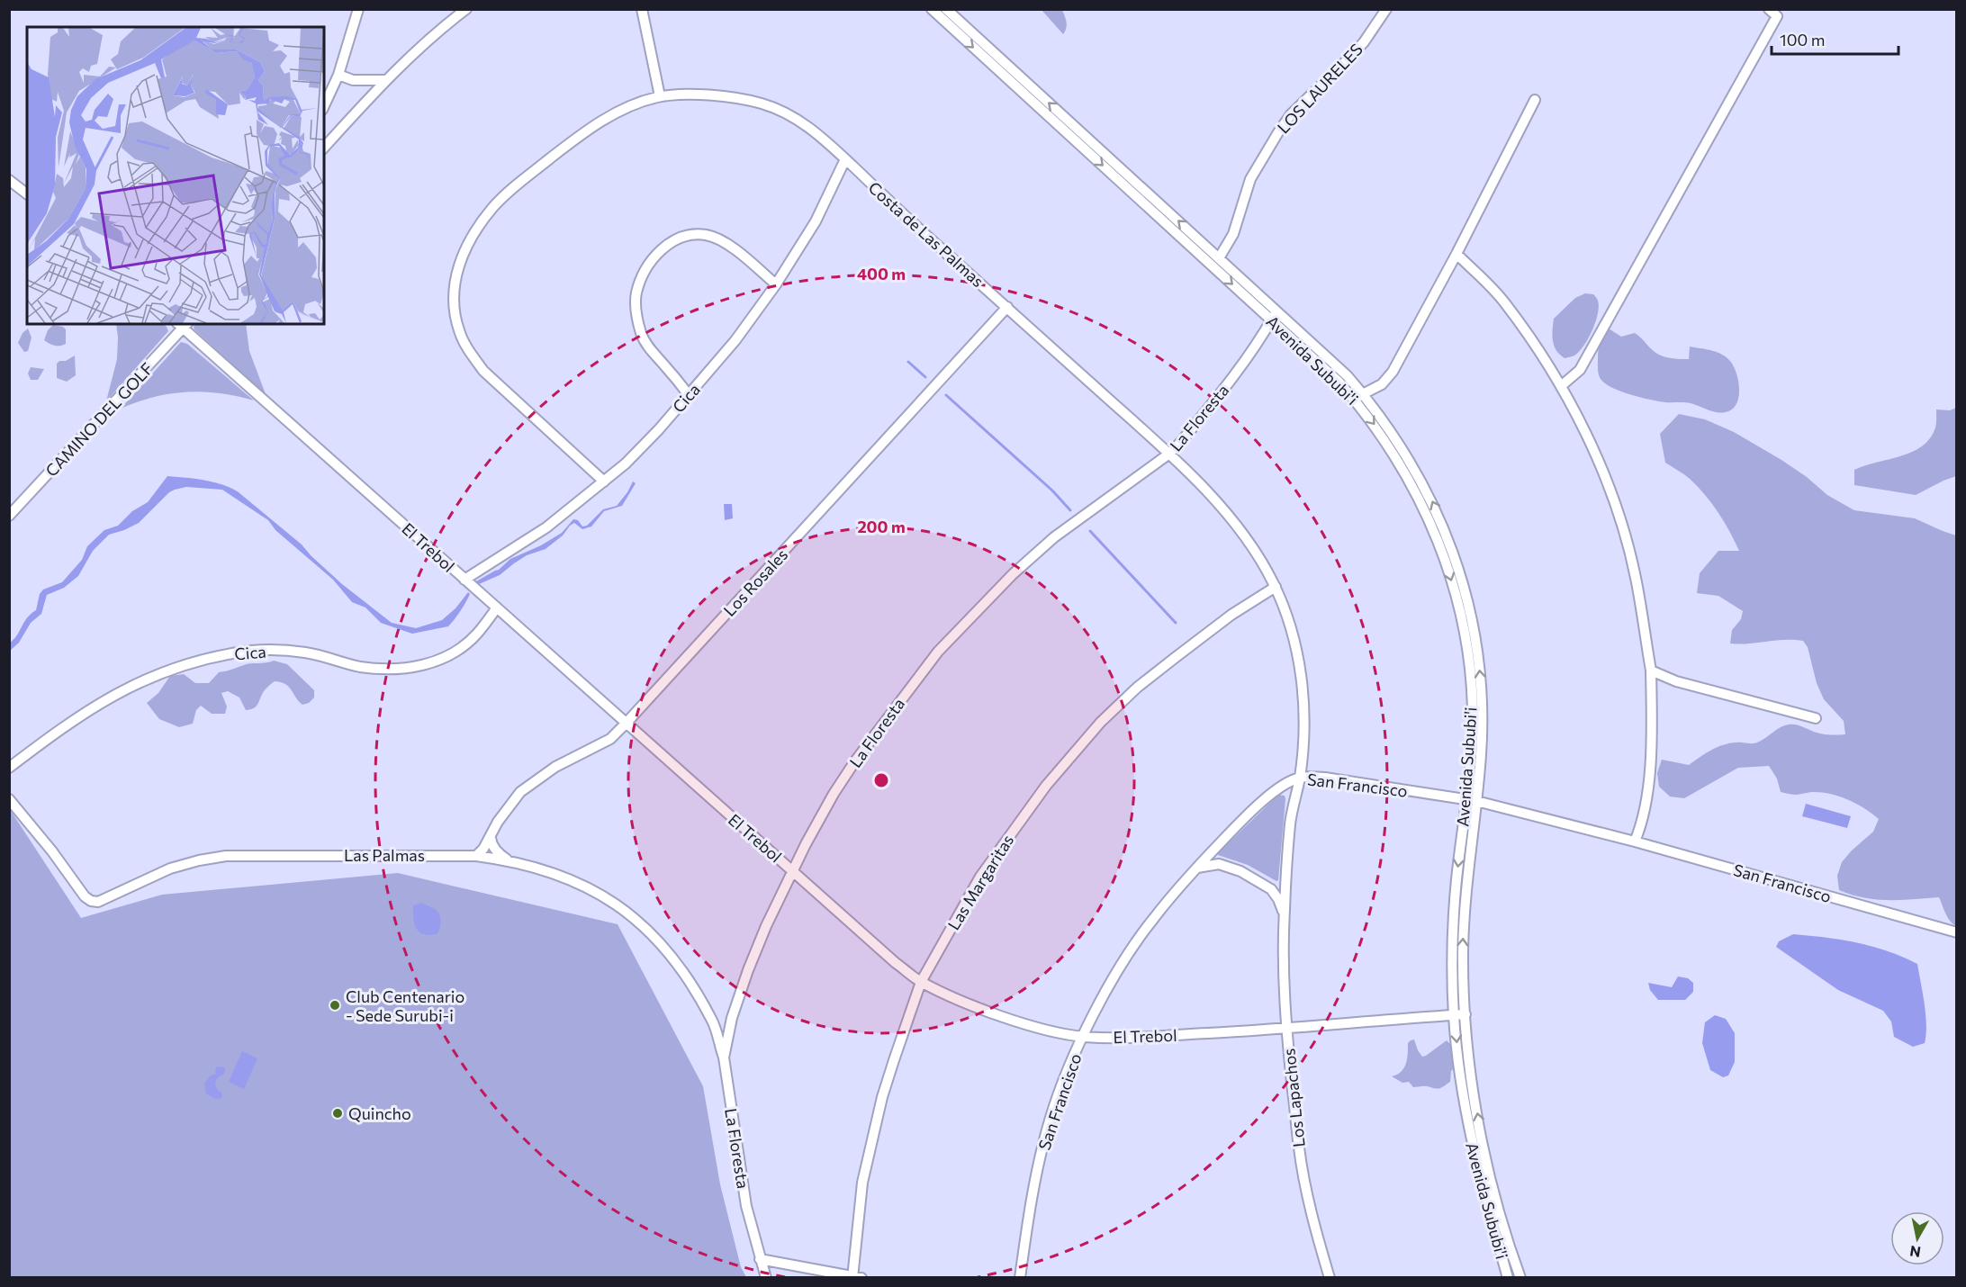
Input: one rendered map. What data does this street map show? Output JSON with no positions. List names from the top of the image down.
{
  "streets": {
    "street": [
      "LOS LAURELES",
      "Costa de Las Palmas",
      "Avenida Sububi'i",
      "Cica",
      "La Floresta",
      "CAMINO DEL GOLF",
      "El Trebol",
      "Los Rosales",
      "San Francisco",
      "Las Palmas",
      "Las Margaritas",
      "Los Lapachos"
    ]
  },
  "crossings": [
    ["LOS LAURELES", "Avenida Sububi'i"],
    ["Costa de Las Palmas", "Cica"],
    ["Costa de Las Palmas", "La Floresta"],
    ["Costa de Las Palmas", "Los Rosales"],
    ["Costa de Las Palmas", "Las Margaritas"],
    ["Costa de Las Palmas", "Los Lapachos"],
    ["Avenida Sububi'i", "La Floresta"],
    ["Avenida Sububi'i", "El Trebol"],
    ["Avenida Sububi'i", "San Francisco"],
    ["Cica", "El Trebol"],
    ["La Floresta", "El Trebol"],
    ["La Floresta", "Las Palmas"],
    ["CAMINO DEL GOLF", "El Trebol"],
    ["El Trebol", "Los Rosales"],
    ["El Trebol", "San Francisco"],
    ["El Trebol", "Las Margaritas"],
    ["El Trebol", "Los Lapachos"],
    ["Los Rosales", "Las Palmas"],
    ["San Francisco", "Los Lapachos"],
    ["Las Margaritas", "Los Lapachos"]
  ],
  "places": ["Club Centenario - Sede Surubi-i", "Quincho"],
  "scale_bar": "100 m",
  "north": "bottom",
  "rings": ["400 m", "200 m"]
}
